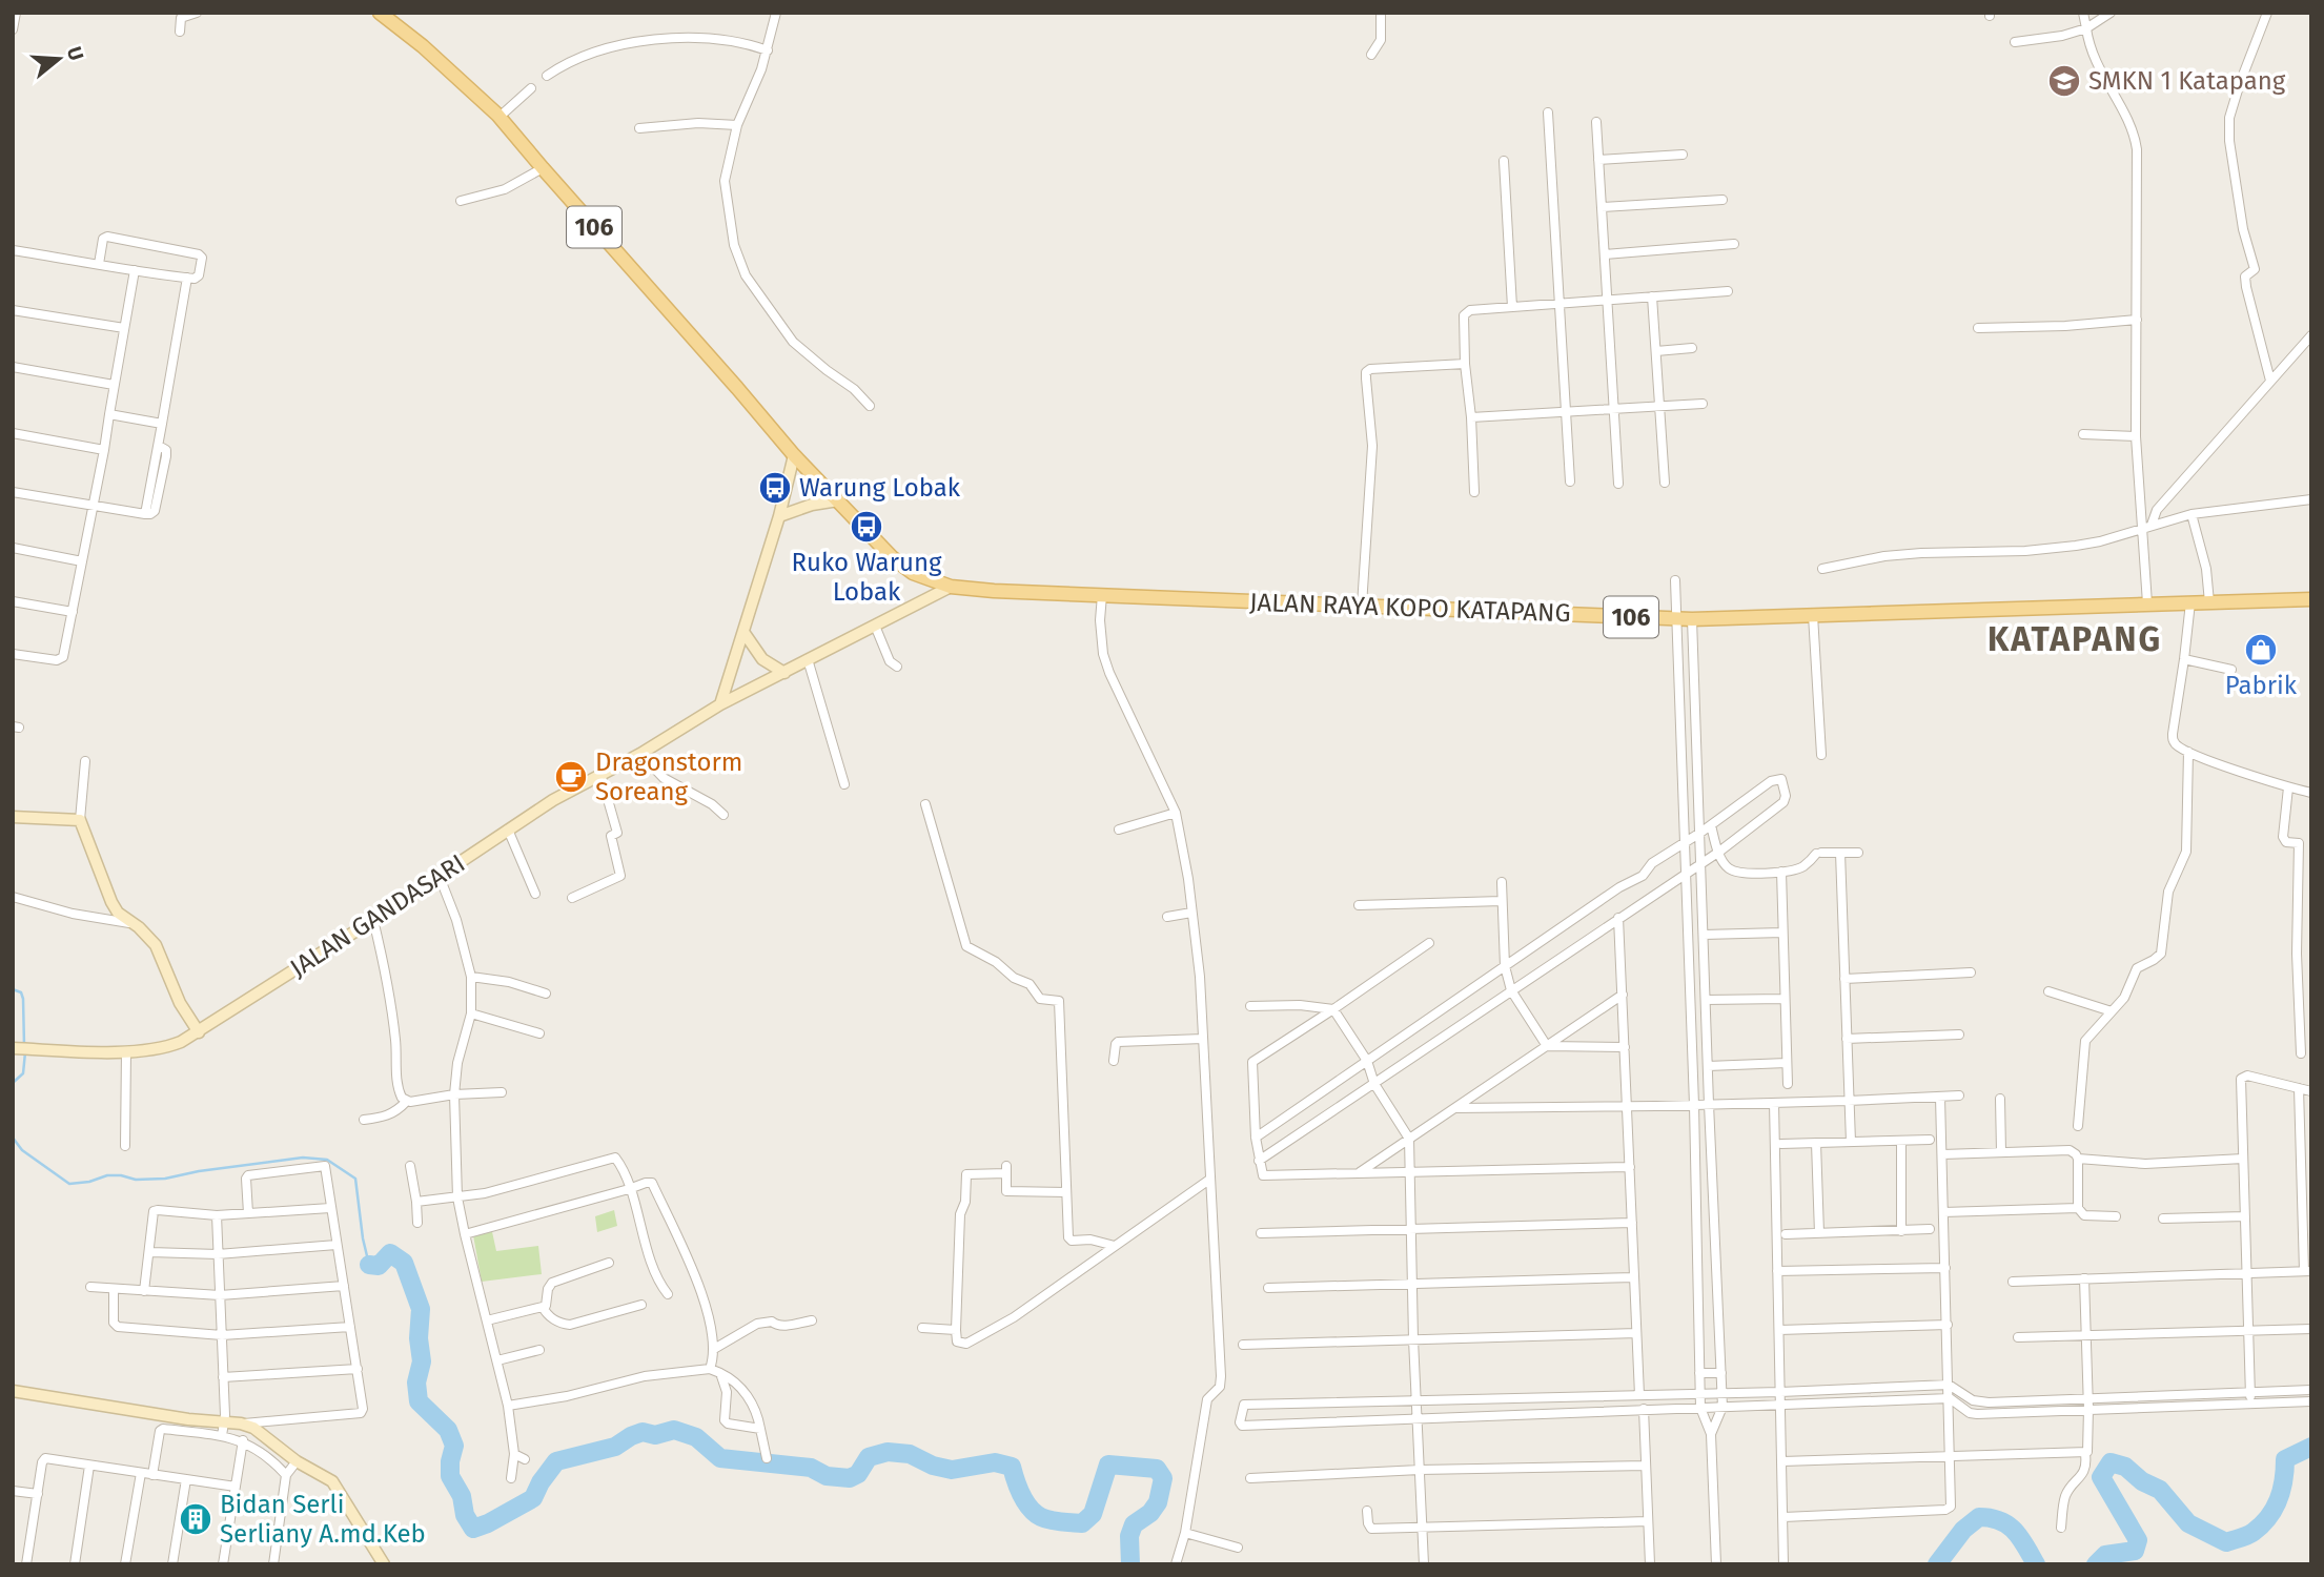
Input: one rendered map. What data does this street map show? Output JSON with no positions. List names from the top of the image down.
{
  "streets": {
    "main road": ["106", "JALAN RAYA KOPO KATAPANG"],
    "street": ["JALAN GANDASARI"]
  },
  "crossings": [
    ["106", "JALAN RAYA KOPO KATAPANG"],
    ["106", "JALAN GANDASARI"],
    ["JALAN RAYA KOPO KATAPANG", "JALAN GANDASARI"]
  ],
  "districts": ["KATAPANG"],
  "places": {
    "school or university": ["SMKN 1 Katapang"],
    "bus stop": ["Warung Lobak", "Ruko Warung Lobak"],
    "shop": ["Pabrik"],
    "cafe": ["Dragonstorm Soreang"],
    "building": ["Bidan Serli Serliany A.md.Keb"]
  },
  "north": "right"
}
